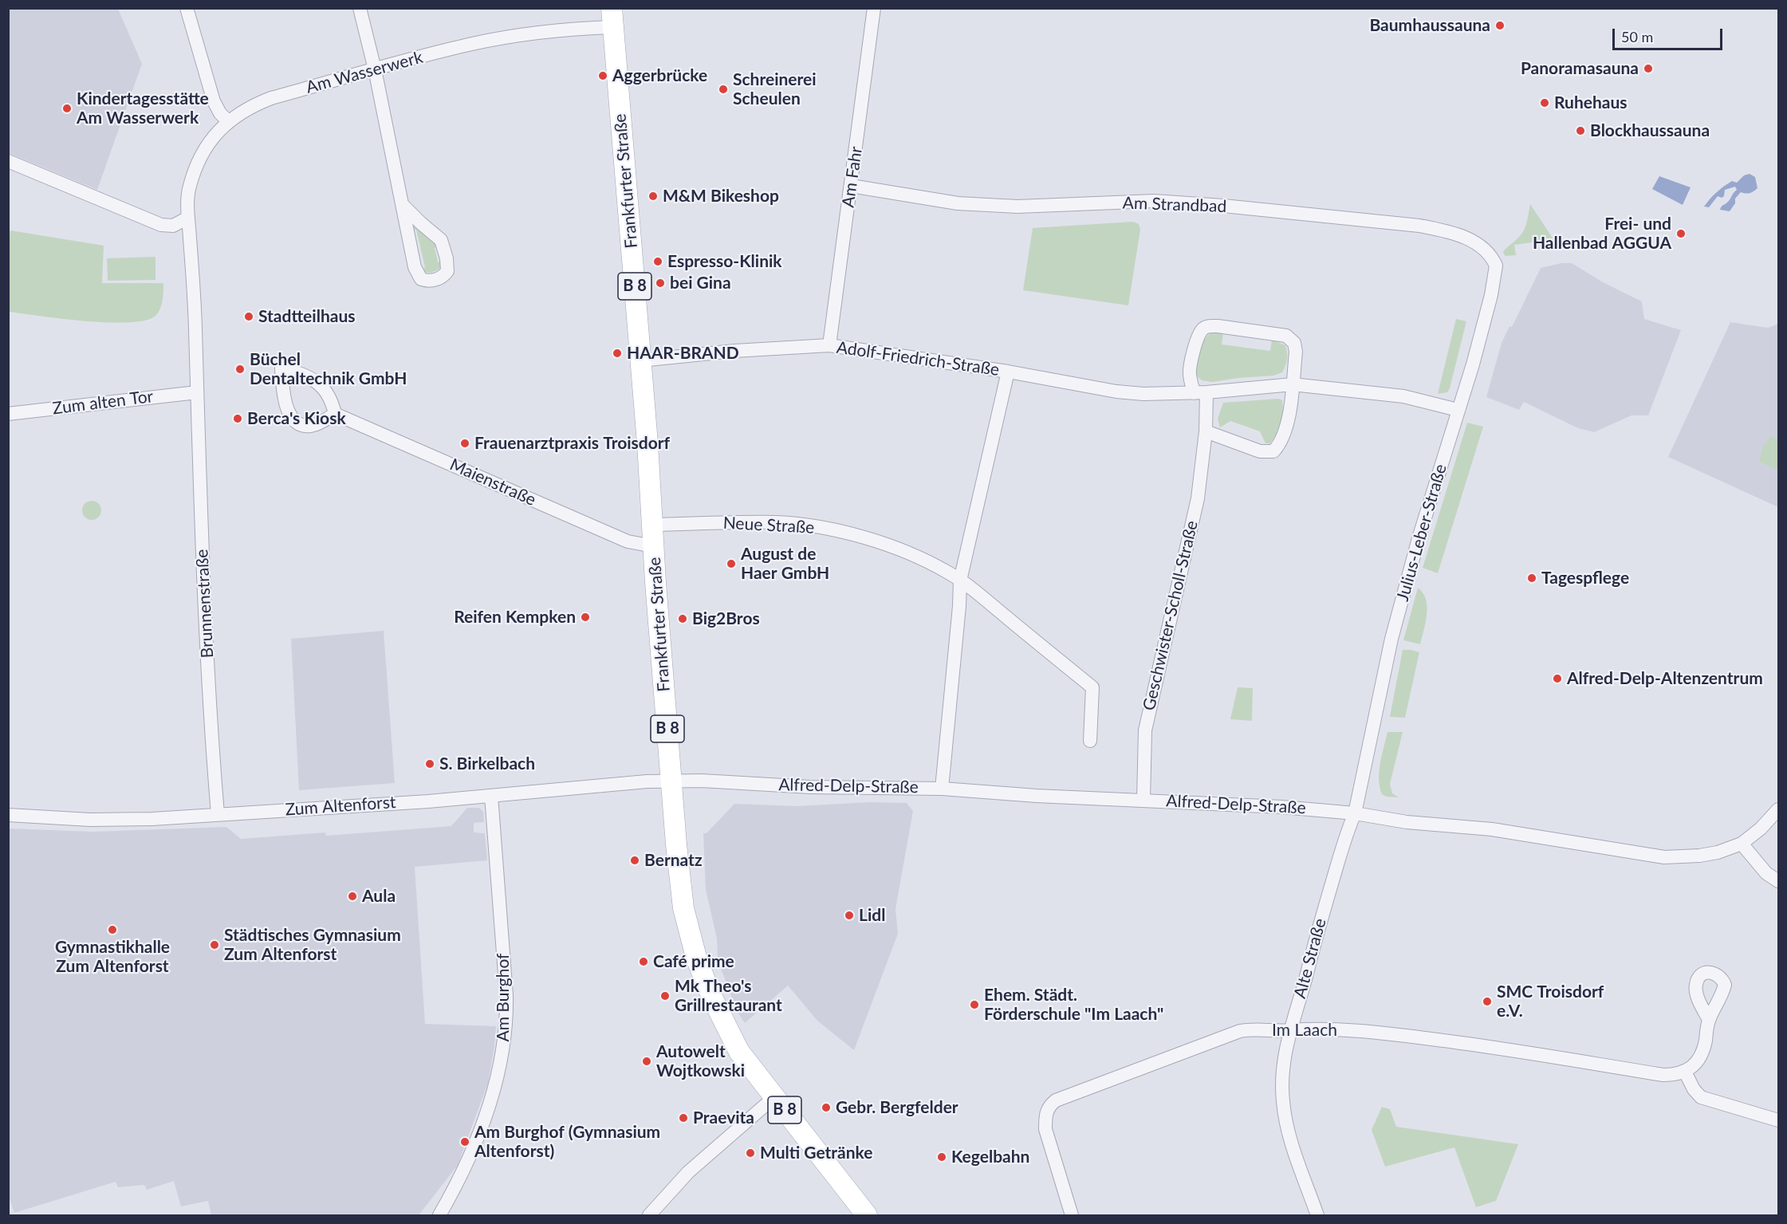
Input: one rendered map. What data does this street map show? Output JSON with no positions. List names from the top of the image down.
{
  "streets": {
    "main road": ["Frankfurter Straße", "B 8"],
    "street": [
      "Am Wasserwerk",
      "Am Fahr",
      "Am Strandbad",
      "Adolf-Friedrich-Straße",
      "Zum alten Tor",
      "Maienstraße",
      "Neue Straße",
      "Julius-Leber-Straße",
      "Brunnenstraße",
      "Geschwister-Scholl-Straße",
      "Alfred-Delp-Straße",
      "Zum Altenforst",
      "Alte Straße",
      "Am Burghof",
      "Im Laach"
    ]
  },
  "crossings": [
    ["Am Wasserwerk", "Frankfurter Straße"],
    ["Am Wasserwerk", "Zum alten Tor"],
    ["Am Wasserwerk", "Brunnenstraße"],
    ["Am Fahr", "Am Strandbad"],
    ["Am Fahr", "Adolf-Friedrich-Straße"],
    ["Frankfurter Straße", "Adolf-Friedrich-Straße"],
    ["Frankfurter Straße", "Maienstraße"],
    ["Frankfurter Straße", "Neue Straße"],
    ["Frankfurter Straße", "Alfred-Delp-Straße"],
    ["Frankfurter Straße", "Zum Altenforst"],
    ["Am Strandbad", "Julius-Leber-Straße"],
    ["Adolf-Friedrich-Straße", "Julius-Leber-Straße"],
    ["Adolf-Friedrich-Straße", "Geschwister-Scholl-Straße"],
    ["Zum alten Tor", "Brunnenstraße"],
    ["Julius-Leber-Straße", "Alfred-Delp-Straße"],
    ["Julius-Leber-Straße", "Alte Straße"],
    ["Brunnenstraße", "Zum Altenforst"],
    ["Geschwister-Scholl-Straße", "Alfred-Delp-Straße"],
    ["Alfred-Delp-Straße", "Zum Altenforst"],
    ["Alfred-Delp-Straße", "Alte Straße"],
    ["Zum Altenforst", "Am Burghof"],
    ["Alte Straße", "Im Laach"]
  ],
  "places": [
    "Baumhaussauna",
    "Panoramasauna",
    "Aggerbrücke",
    "Schreinerei Scheulen",
    "Ruhehaus",
    "Kindertagesstätte Am Wasserwerk",
    "Blockhaussauna",
    "M&M Bikeshop",
    "Frei- und Hallenbad AGGUA",
    "Espresso-Klinik",
    "bei Gina",
    "Stadtteilhaus",
    "HAAR-BRAND",
    "Büchel Dentaltechnik GmbH",
    "Berca's Kiosk",
    "Frauenarztpraxis Troisdorf",
    "August de Haer GmbH",
    "Tagespflege",
    "Reifen Kempken",
    "Big2Bros",
    "Alfred-Delp-Altenzentrum",
    "S. Birkelbach",
    "Bernatz",
    "Aula",
    "Lidl",
    "Gymnastikhalle Zum Altenforst",
    "Städtisches Gymnasium Zum Altenforst",
    "Café prime",
    "Mk Theo's Grillrestaurant",
    "SMC Troisdorf e.V.",
    "Ehem. Städt. Förderschule \"Im Laach\"",
    "Autowelt Wojtkowski",
    "Gebr. Bergfelder",
    "Praevita",
    "Am Burghof (Gymnasium Altenforst)",
    "Multi Getränke",
    "Kegelbahn"
  ],
  "scale_bar": "50 m"
}
